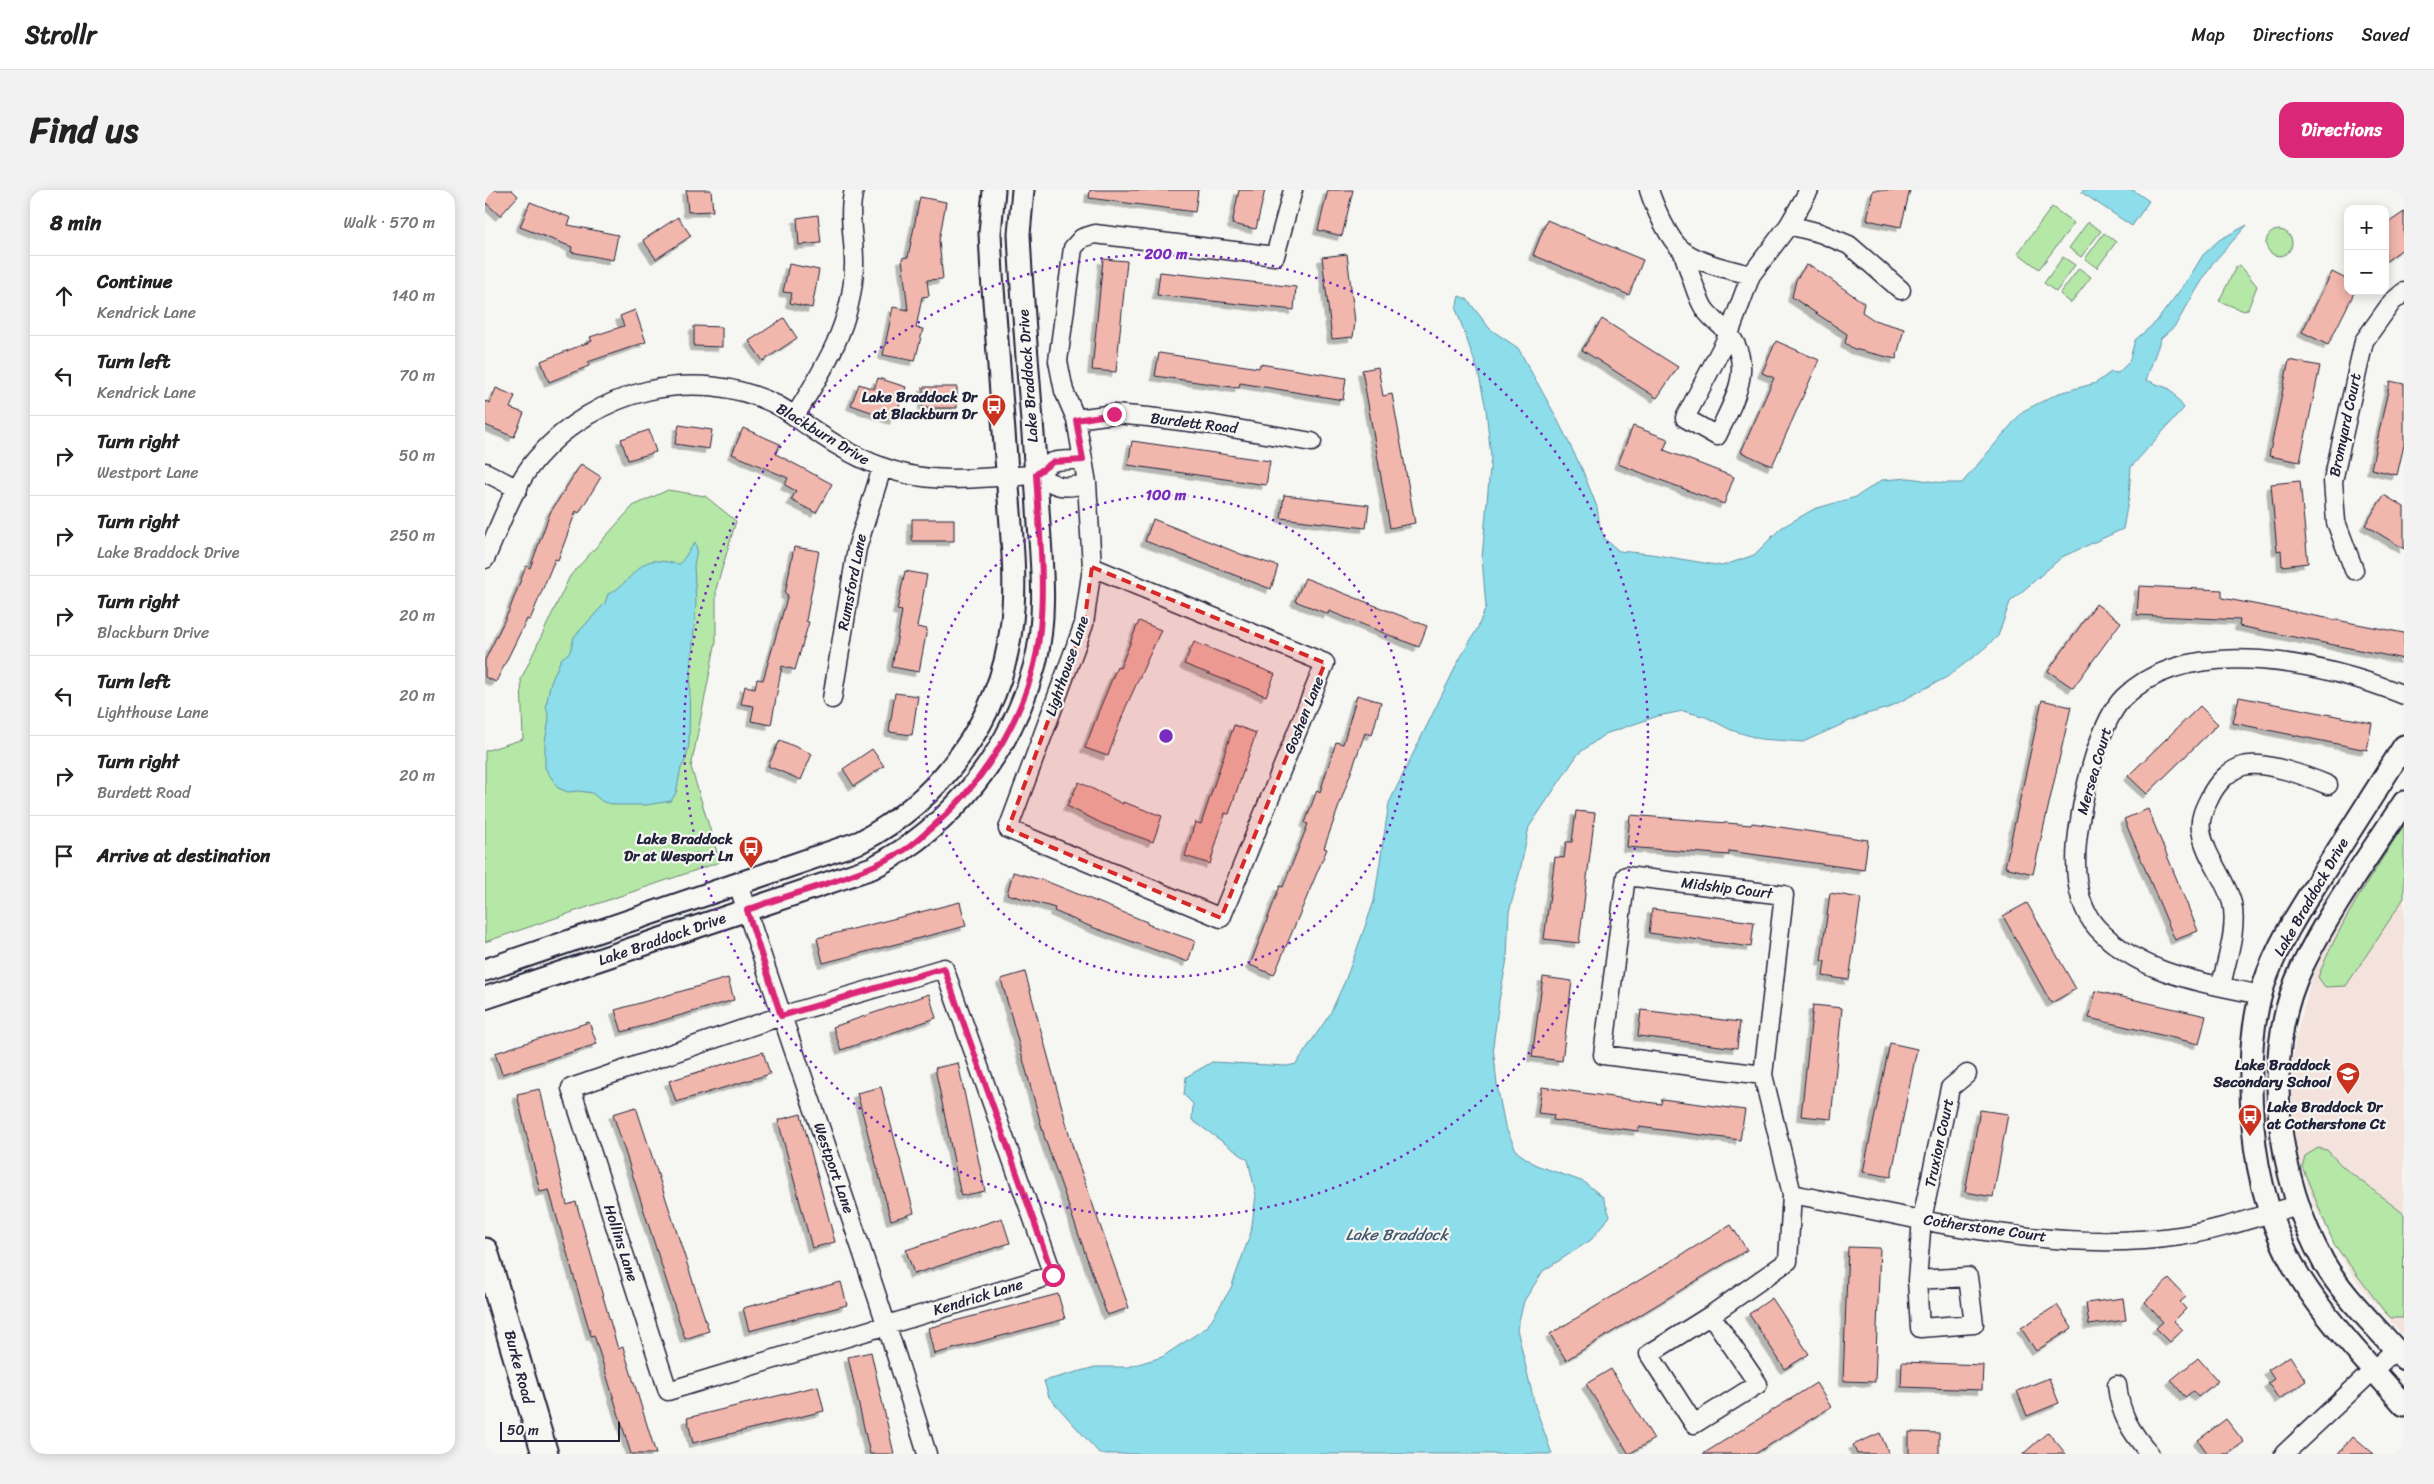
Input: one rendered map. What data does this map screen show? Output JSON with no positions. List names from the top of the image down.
{
  "streets": {
    "main road": ["Burke Road"],
    "street": [
      "Lake Braddock Drive",
      "Burdett Road",
      "Bromyard Court",
      "Blackburn Drive",
      "Rumsford Lane",
      "Lighthouse Lane",
      "Goshen Lane",
      "Mersea Court",
      "Midship Court",
      "Truxion Court",
      "Westport Lane",
      "Cotherstone Court",
      "Hollins Lane",
      "Kendrick Lane"
    ]
  },
  "crossings": [
    ["Lake Braddock Drive", "Blackburn Drive"],
    ["Lake Braddock Drive", "Mersea Court"],
    ["Lake Braddock Drive", "Westport Lane"],
    ["Lake Braddock Drive", "Cotherstone Court"],
    ["Burdett Road", "Lighthouse Lane"],
    ["Blackburn Drive", "Rumsford Lane"],
    ["Blackburn Drive", "Lighthouse Lane"],
    ["Lighthouse Lane", "Goshen Lane"],
    ["Truxion Court", "Cotherstone Court"],
    ["Westport Lane", "Hollins Lane"],
    ["Westport Lane", "Kendrick Lane"],
    ["Hollins Lane", "Kendrick Lane"]
  ],
  "water": ["Lake Braddock"],
  "places": {
    "bus stop": ["Lake Braddock Dr at Blackburn Dr", "Lake Braddock Dr at Wesport Ln", "Lake Braddock Dr at Cotherstone Ct"],
    "school or university": ["Lake Braddock Secondary School"]
  },
  "scale_bar": "50 m",
  "page": {
    "header": "Strollr",
    "nav": ["Map", "Directions", "Saved"],
    "title": "Find us",
    "buttons": "Directions",
    "heading": ["8 min", "Walk · 570 m"],
    "map_buttons": ["+", "−"],
    "list": [
      ["Continue", "Kendrick Lane", "140 m"],
      ["Turn left", "Kendrick Lane", "70 m"],
      ["Turn right", "Westport Lane", "50 m"],
      ["Turn right", "Lake Braddock Drive", "250 m"],
      ["Turn right", "Blackburn Drive", "20 m"],
      ["Turn left", "Lighthouse Lane", "20 m"],
      ["Turn right", "Burdett Road", "20 m"],
      "Arrive at destination"
    ],
    "scale": "50 m"
  },
  "rings": ["200 m", "100 m"]
}
